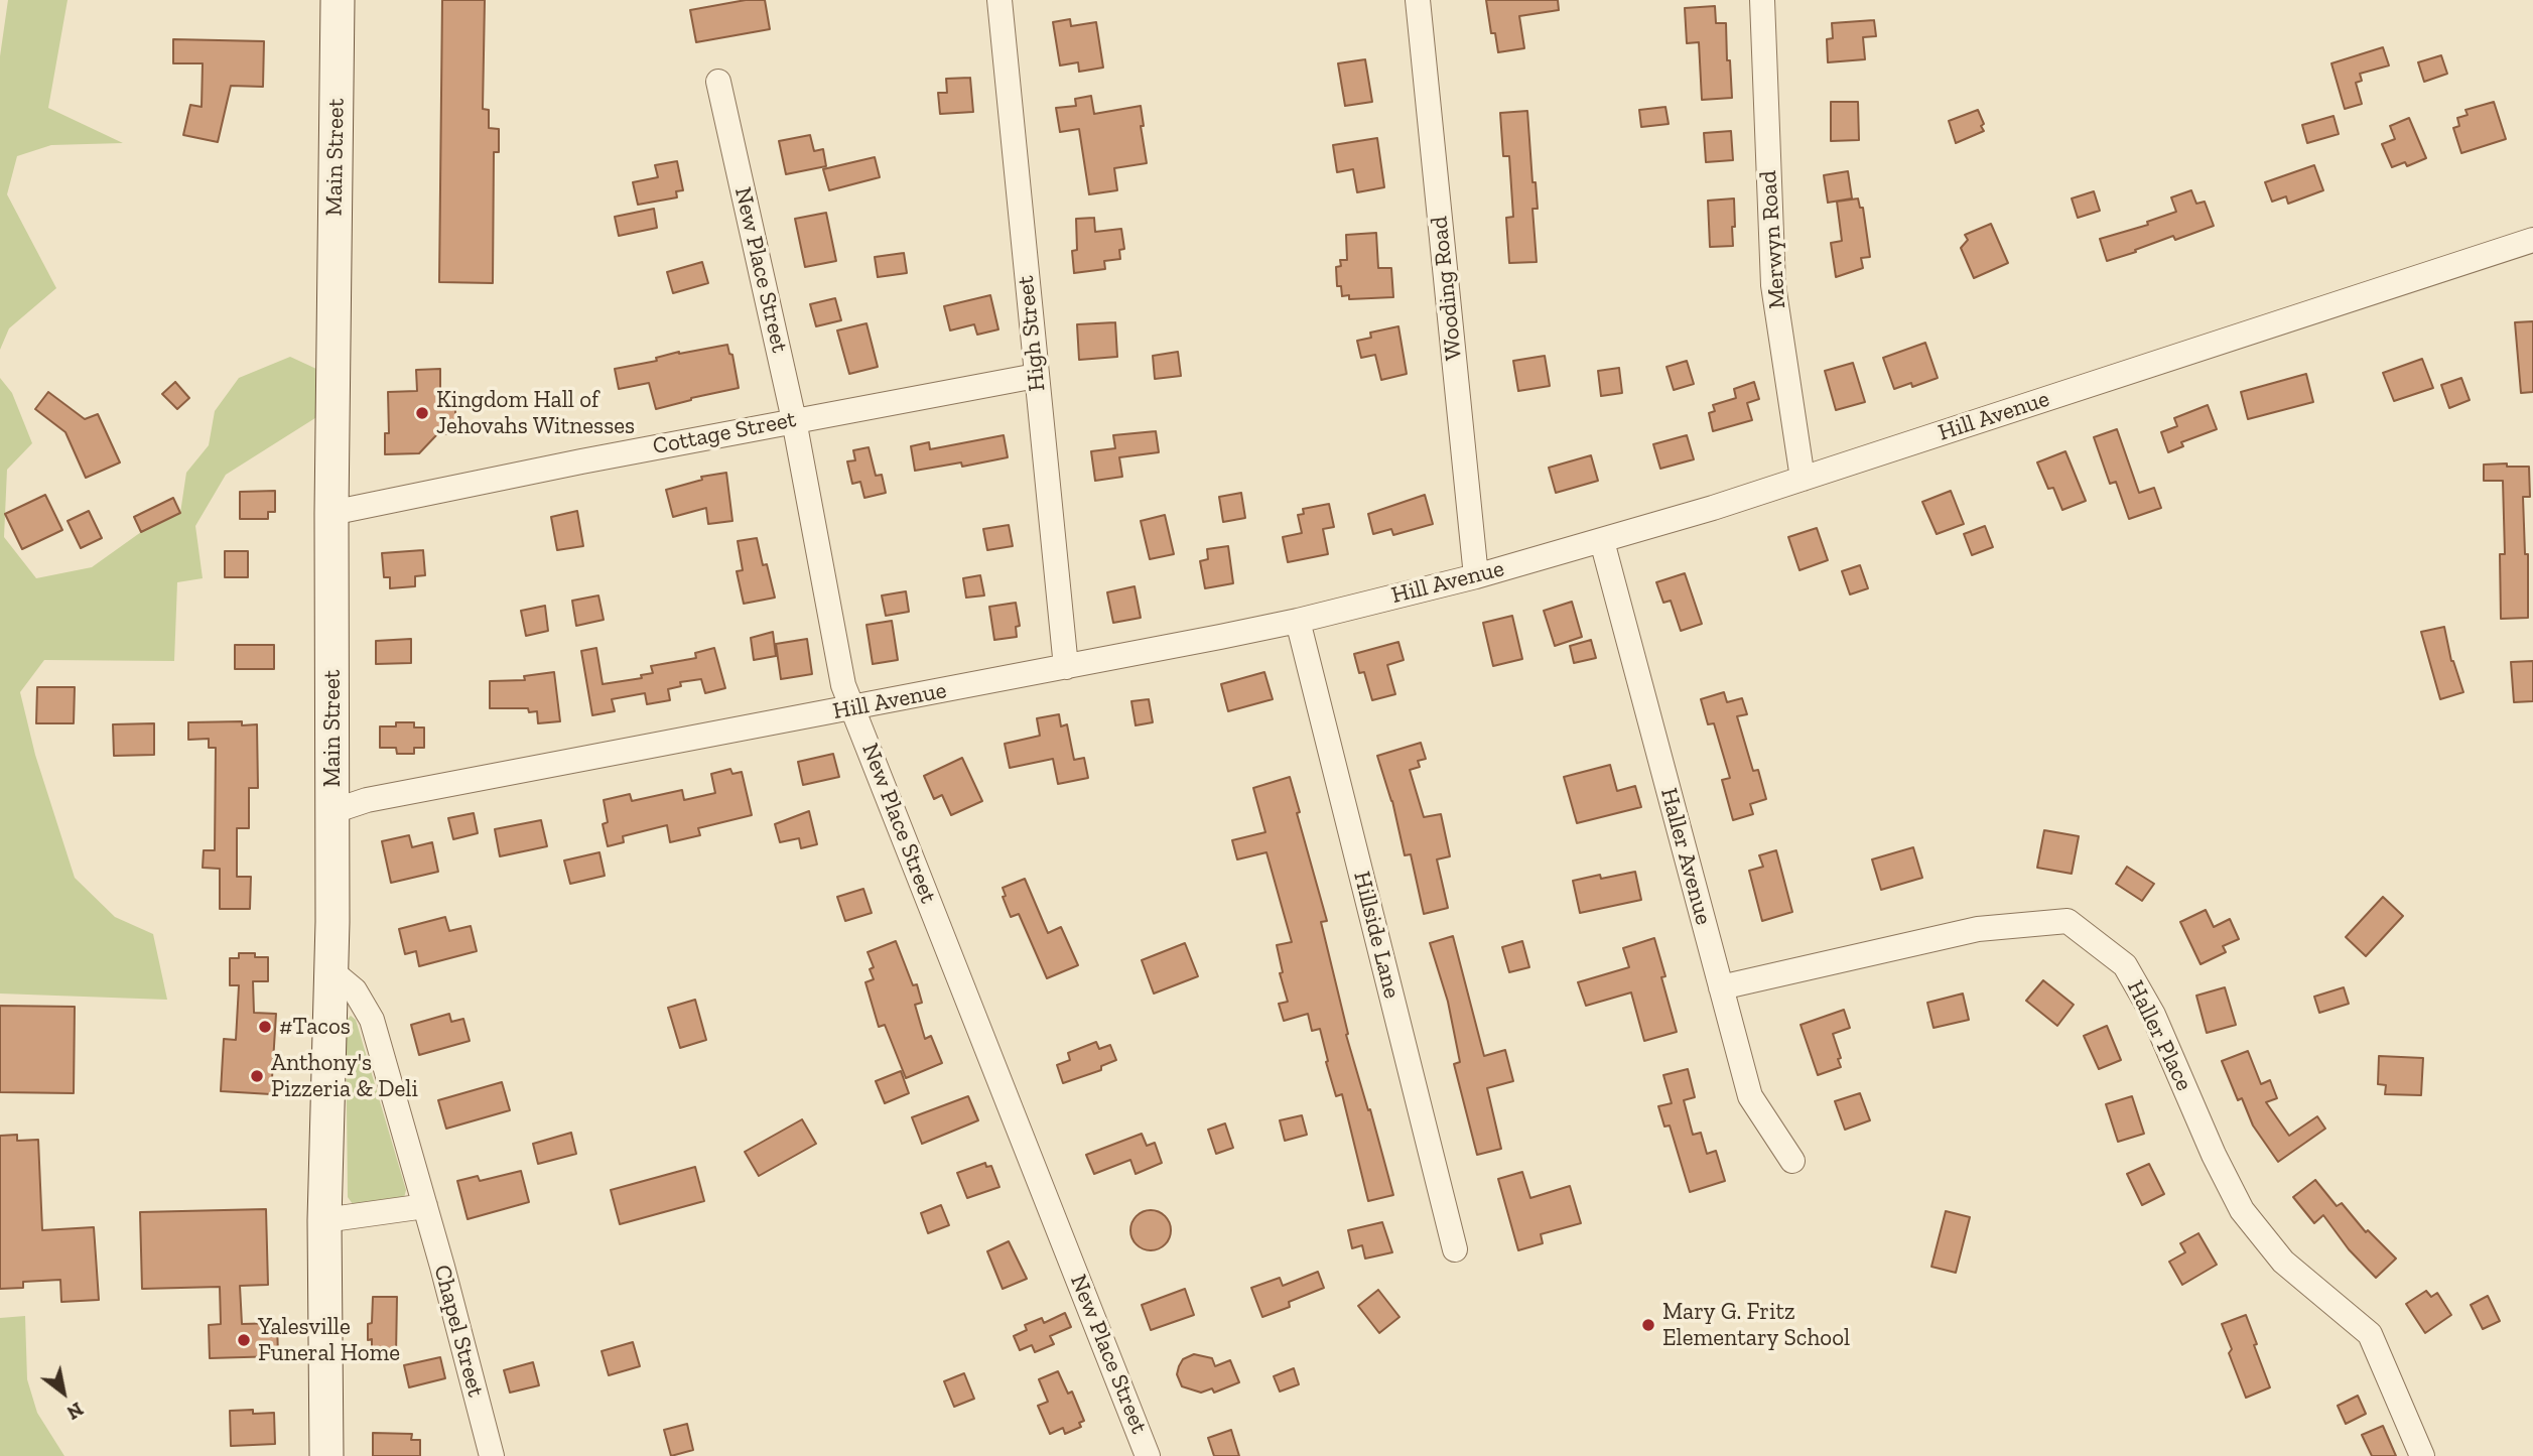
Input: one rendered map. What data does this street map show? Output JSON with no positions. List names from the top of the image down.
{
  "streets": {
    "main road": ["Main Street"],
    "street": [
      "Merwyn Road",
      "New Place Street",
      "Wooding Road",
      "High Street",
      "Hill Avenue",
      "Cottage Street",
      "Haller Avenue",
      "Hillside Lane",
      "Haller Place",
      "Chapel Street"
    ]
  },
  "crossings": [
    ["Main Street", "Hill Avenue"],
    ["Main Street", "Cottage Street"],
    ["Main Street", "Chapel Street"],
    ["Merwyn Road", "Hill Avenue"],
    ["New Place Street", "Hill Avenue"],
    ["New Place Street", "Cottage Street"],
    ["Wooding Road", "Hill Avenue"],
    ["High Street", "Hill Avenue"],
    ["High Street", "Cottage Street"],
    ["Hill Avenue", "Haller Avenue"],
    ["Hill Avenue", "Hillside Lane"],
    ["Haller Avenue", "Haller Place"]
  ],
  "places": [
    "Kingdom Hall of Jehovahs Witnesses",
    "#Tacos",
    "Anthony's Pizzeria & Deli",
    "Mary G. Fritz Elementary School",
    "Yalesville Funeral Home"
  ],
  "north": "bottom right"
}
